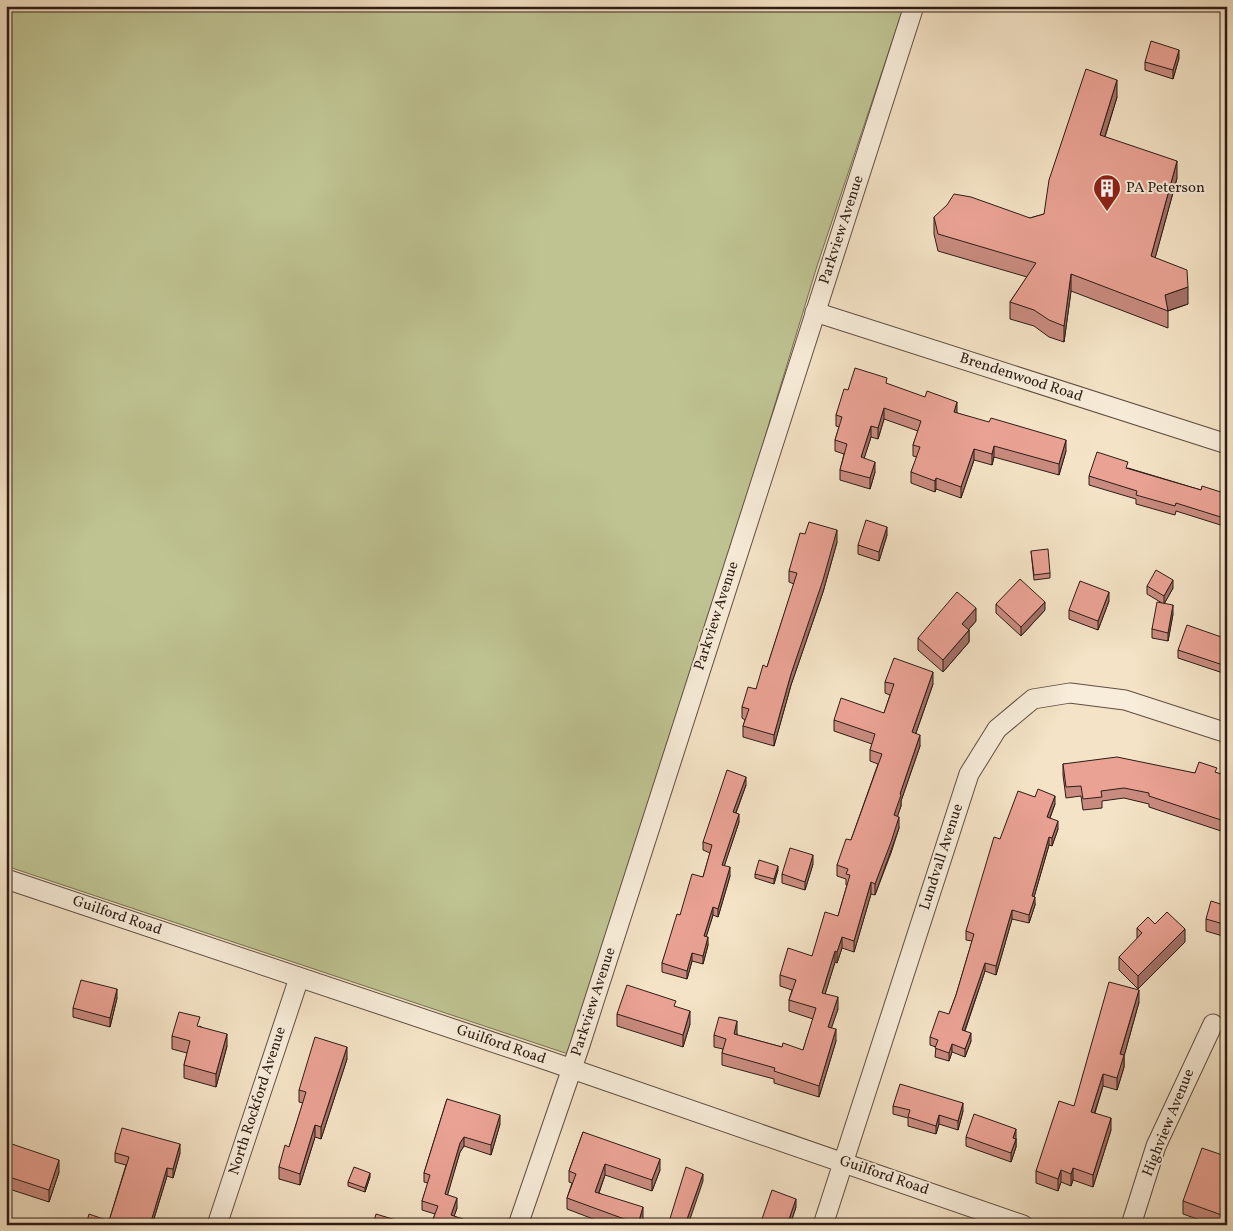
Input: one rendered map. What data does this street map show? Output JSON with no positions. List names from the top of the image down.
{
  "streets": {
    "street": [
      "Parkview Avenue",
      "Brendenwood Road",
      "Lundvall Avenue",
      "Guilford Road",
      "North Rockford Avenue",
      "Highview Avenue"
    ]
  },
  "crossings": [
    ["Parkview Avenue", "Brendenwood Road"],
    ["Parkview Avenue", "Guilford Road"],
    ["Lundvall Avenue", "Guilford Road"],
    ["Guilford Road", "North Rockford Avenue"]
  ],
  "places": {
    "building": ["PA Peterson"]
  }
}
